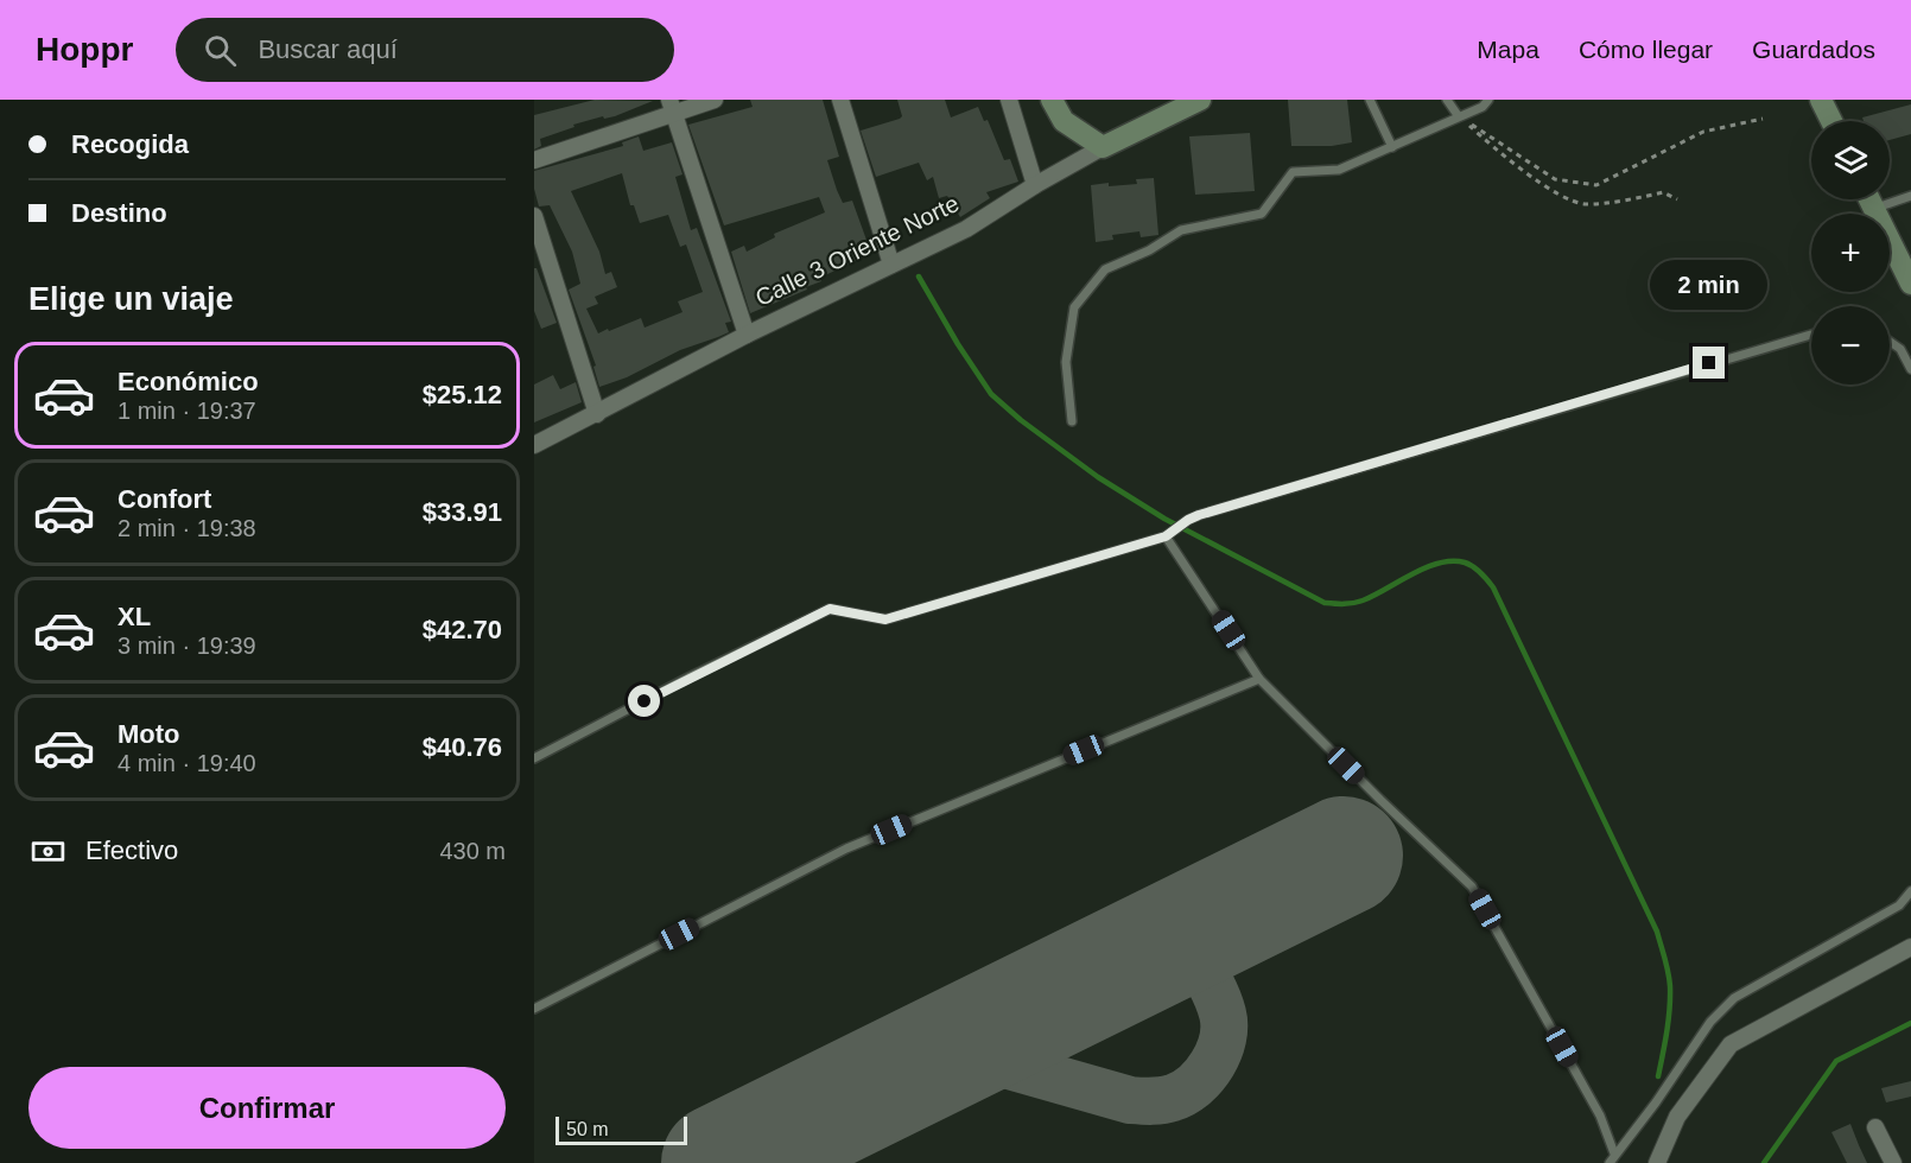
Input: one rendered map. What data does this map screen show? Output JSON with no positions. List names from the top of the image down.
{
  "streets": {
    "street": ["Calle 3 Oriente Norte"]
  },
  "scale_bar": "50 m",
  "page": {
    "header": "Hoppr",
    "search": "Buscar aquí",
    "nav": ["Mapa", "Cómo llegar", "Guardados"],
    "banner": ["Recogida", "Destino"],
    "map_buttons": ["+", "−"],
    "heading": "Elige un viaje",
    "bubble": "2 min",
    "list": [
      {
        "name": "Económico",
        "note": "1 min · 19:37",
        "value": "$25.12"
      },
      {
        "name": "Confort",
        "note": "2 min · 19:38",
        "value": "$33.91"
      },
      {
        "name": "XL",
        "note": "3 min · 19:39",
        "value": "$42.70"
      },
      {
        "name": "Moto",
        "note": "4 min · 19:40",
        "value": "$40.76"
      }
    ],
    "pay": ["Efectivo", "430 m"],
    "buttons": "Confirmar",
    "scale": "50 m"
  }
}
